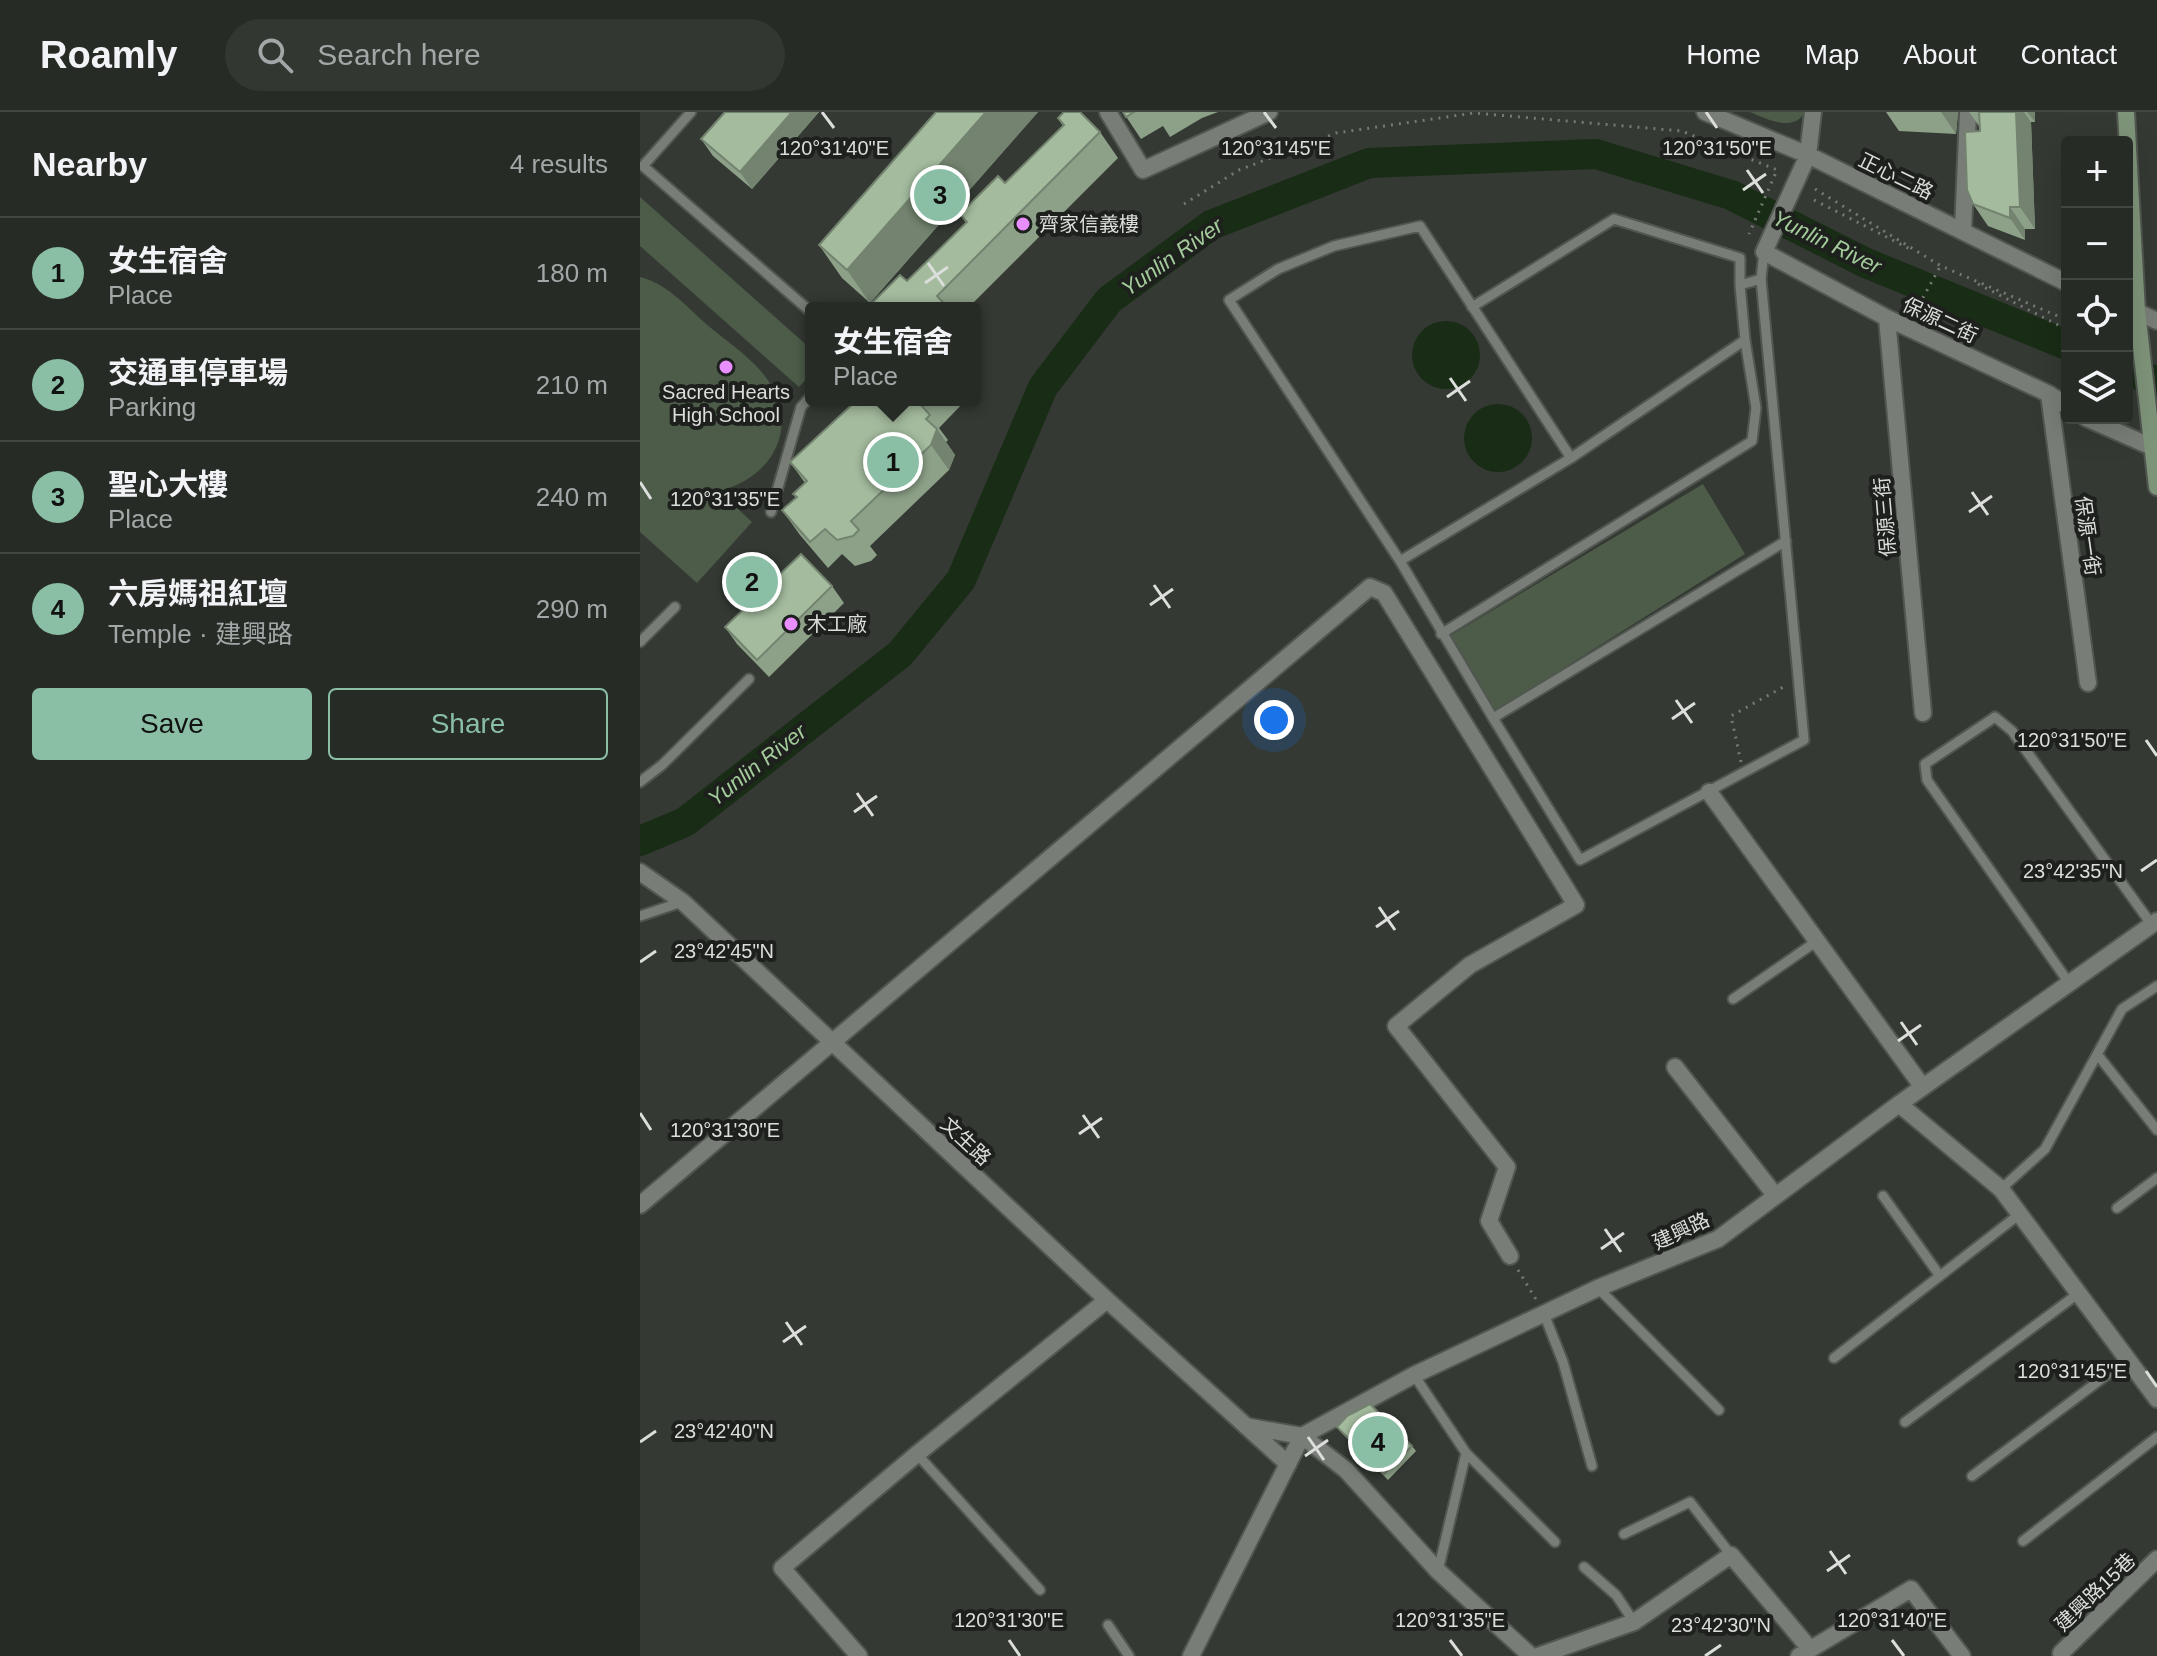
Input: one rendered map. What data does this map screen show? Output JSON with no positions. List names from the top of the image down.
{
  "streets": {
    "street": [
      "正心二路",
      "保源二街",
      "保源三街",
      "保源一街",
      "文生路",
      "建興路",
      "建興路15巷"
    ]
  },
  "crossings": [
    ["保源二街", "保源三街"],
    ["保源二街", "保源一街"]
  ],
  "water": ["Yunlin River"],
  "places": ["齊家信義樓", "Sacred Hearts High School", "木工廠"],
  "page": {
    "header": "Roamly",
    "search": "Search here",
    "nav": [
      "Home",
      "Map",
      "About",
      "Contact"
    ],
    "heading": ["Nearby", "4 results"],
    "map_buttons": ["+", "−"],
    "pins": [
      "3",
      "1",
      "2",
      "4"
    ],
    "list": [
      {
        "mark": "1",
        "name": "女生宿舍",
        "note": "Place",
        "value": "180 m"
      },
      {
        "mark": "2",
        "name": "交通車停車場",
        "note": "Parking",
        "value": "210 m"
      },
      {
        "mark": "3",
        "name": "聖心大樓",
        "note": "Place",
        "value": "240 m"
      },
      {
        "mark": "4",
        "name": "六房媽祖紅壇",
        "note": "Temple · 建興路",
        "value": "290 m"
      }
    ],
    "popup": ["女生宿舍", "Place"],
    "buttons": ["Save", "Share"]
  },
  "coordinates": [
    "120°31'40\"E",
    "120°31'45\"E",
    "120°31'50\"E",
    "120°31'35\"E",
    "23°42'35\"N",
    "23°42'45\"N",
    "120°31'30\"E",
    "23°42'40\"N",
    "23°42'30\"N"
  ]
}
